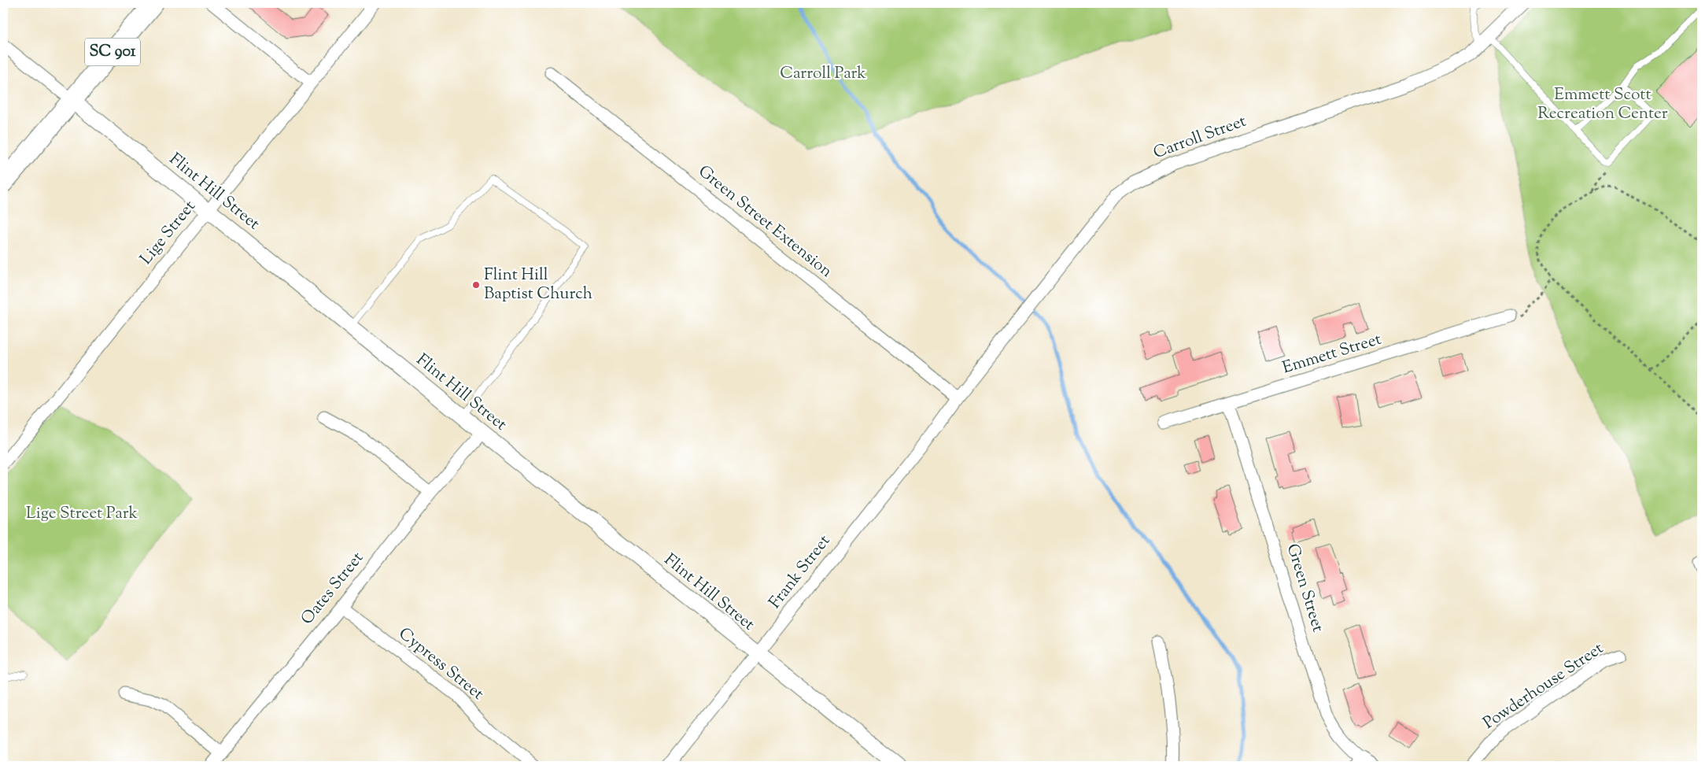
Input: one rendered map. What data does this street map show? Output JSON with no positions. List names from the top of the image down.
{
  "streets": {
    "highway": ["SC 901"],
    "street": [
      "Carroll Street",
      "Flint Hill Street",
      "Green Street Extension",
      "Lige Street",
      "Emmett Street",
      "Frank Street",
      "Green Street",
      "Oates Street",
      "Cypress Street",
      "Powderhouse Street"
    ]
  },
  "crossings": [
    ["SC 901", "Flint Hill Street"],
    ["Carroll Street", "Green Street Extension"],
    ["Carroll Street", "Frank Street"],
    ["Flint Hill Street", "Lige Street"],
    ["Flint Hill Street", "Frank Street"],
    ["Flint Hill Street", "Oates Street"],
    ["Green Street Extension", "Frank Street"],
    ["Emmett Street", "Green Street"],
    ["Oates Street", "Cypress Street"]
  ],
  "parks": ["Carroll Park", "Emmett Scott Recreation Center", "Lige Street Park"],
  "places": ["Flint Hill Baptist Church"]
}
